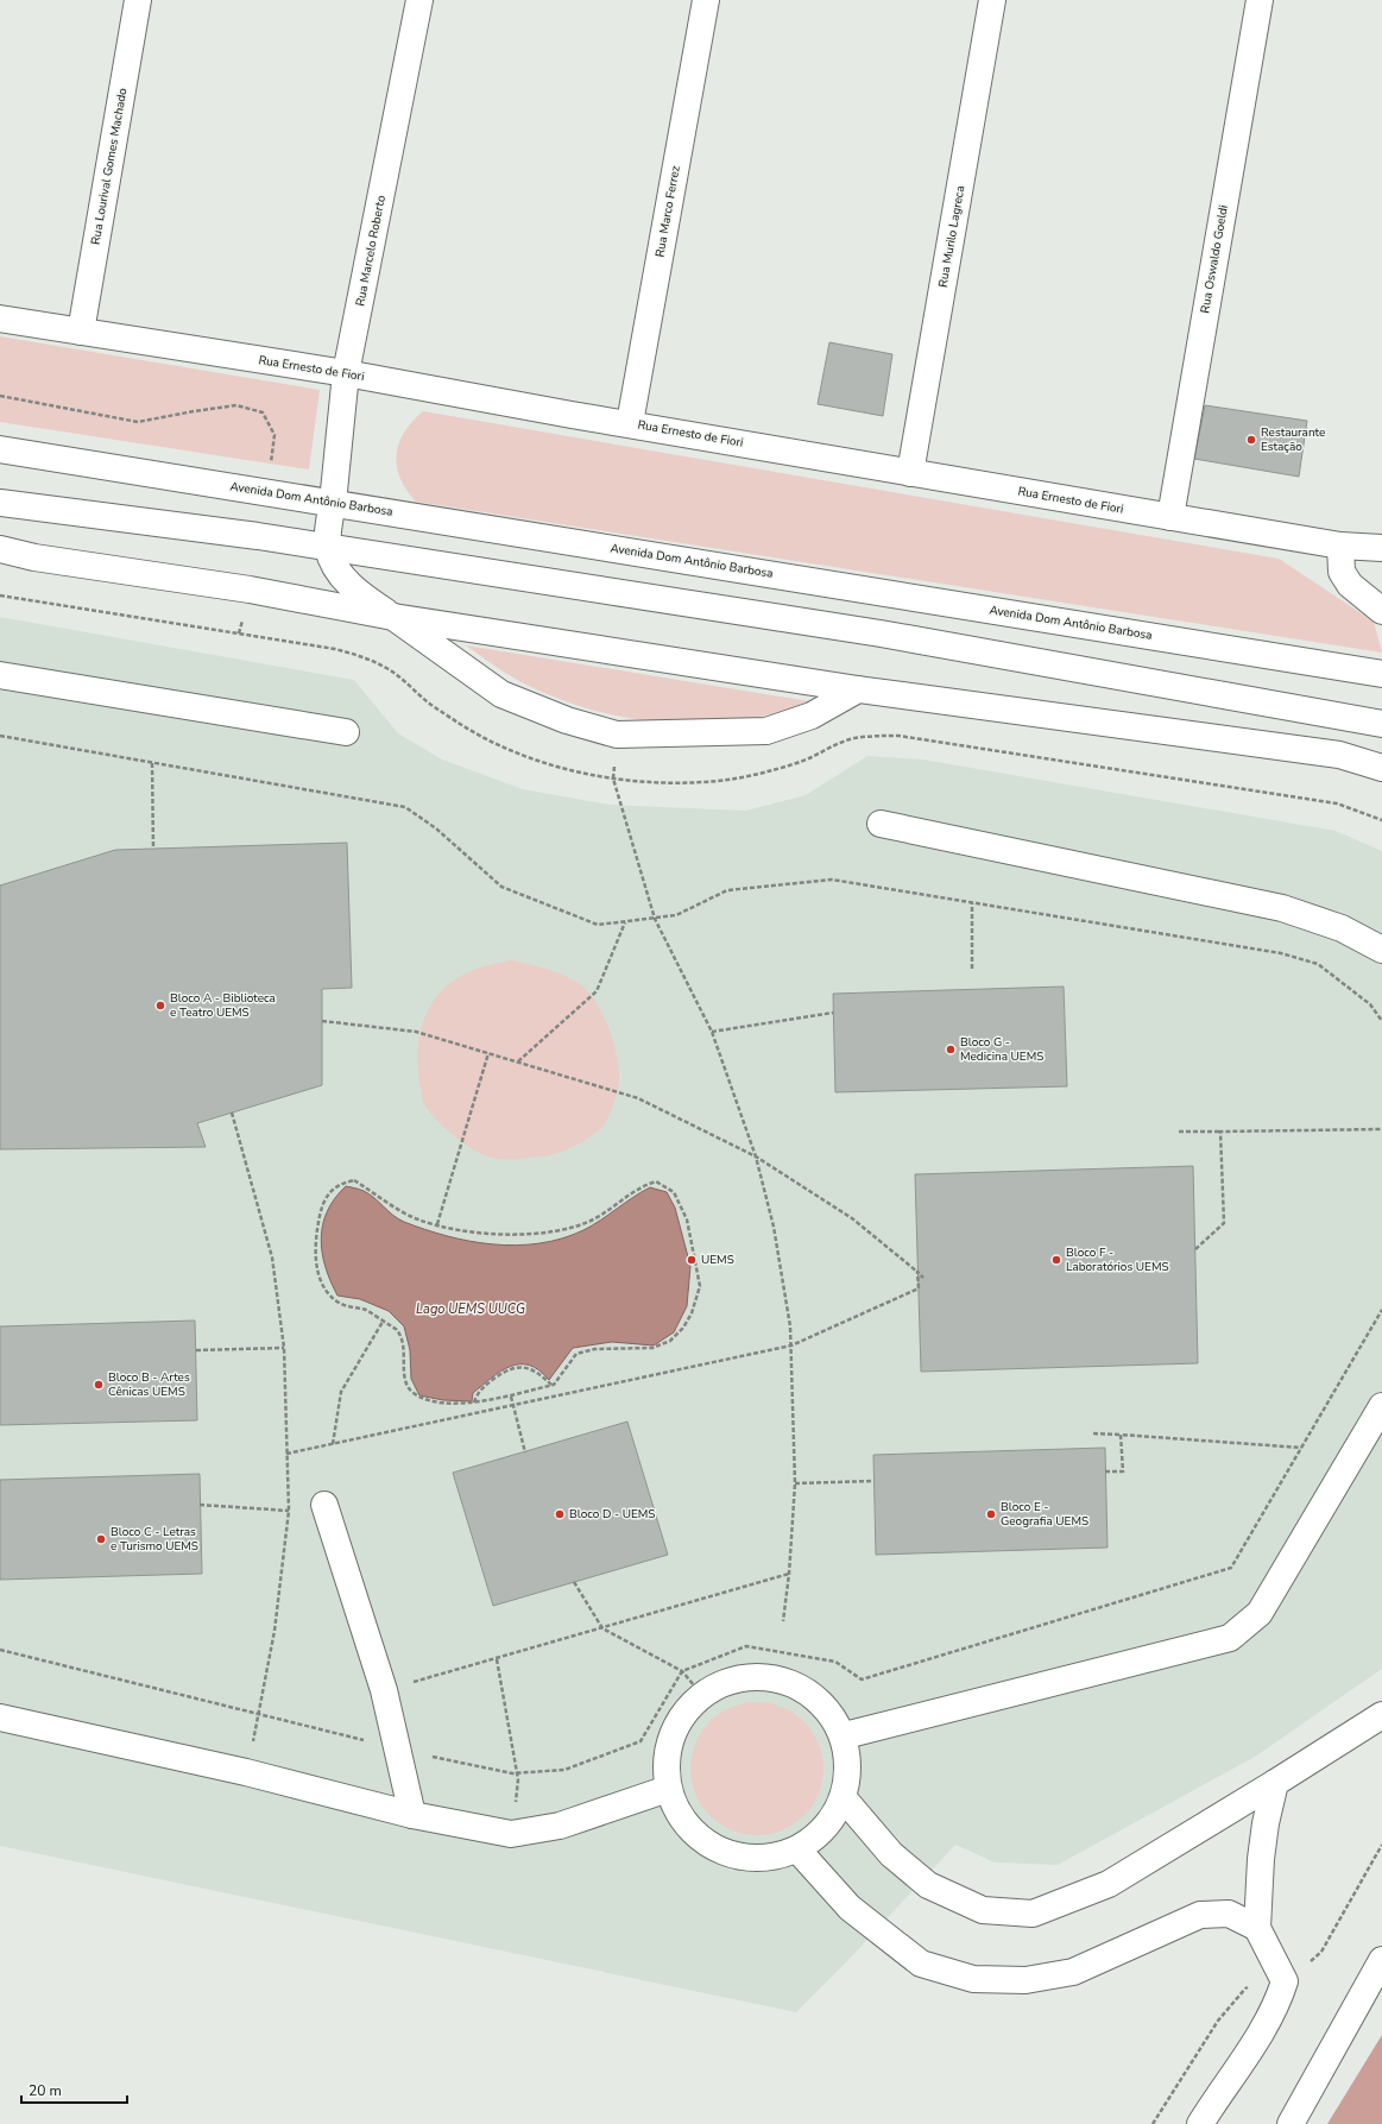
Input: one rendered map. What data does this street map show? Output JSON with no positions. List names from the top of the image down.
{
  "streets": {
    "main road": [
      "Rua Lourival Gomes Machado",
      "Rua Marco Ferrez",
      "Rua Murilo Lagreca",
      "Rua Marcelo Roberto",
      "Rua Oswaldo Goeldi",
      "Rua Ernesto de Fiori",
      "Avenida Dom Antônio Barbosa"
    ]
  },
  "crossings": [
    ["Rua Lourival Gomes Machado", "Rua Ernesto de Fiori"],
    ["Rua Marco Ferrez", "Rua Ernesto de Fiori"],
    ["Rua Murilo Lagreca", "Rua Ernesto de Fiori"],
    ["Rua Marcelo Roberto", "Rua Ernesto de Fiori"],
    ["Rua Marcelo Roberto", "Avenida Dom Antônio Barbosa"],
    ["Rua Oswaldo Goeldi", "Rua Ernesto de Fiori"]
  ],
  "water": ["Lago UEMS UUCG"],
  "places": [
    "Restaurante Estação",
    "Bloco A - Biblioteca e Teatro UEMS",
    "Bloco G - Medicina UEMS",
    "UEMS",
    "Bloco F - Laboratórios UEMS",
    "Bloco B - Artes Cênicas UEMS",
    "Bloco D - UEMS",
    "Bloco E - Geografia UEMS",
    "Bloco C - Letras e Turismo UEMS"
  ],
  "scale_bar": "20 m"
}
